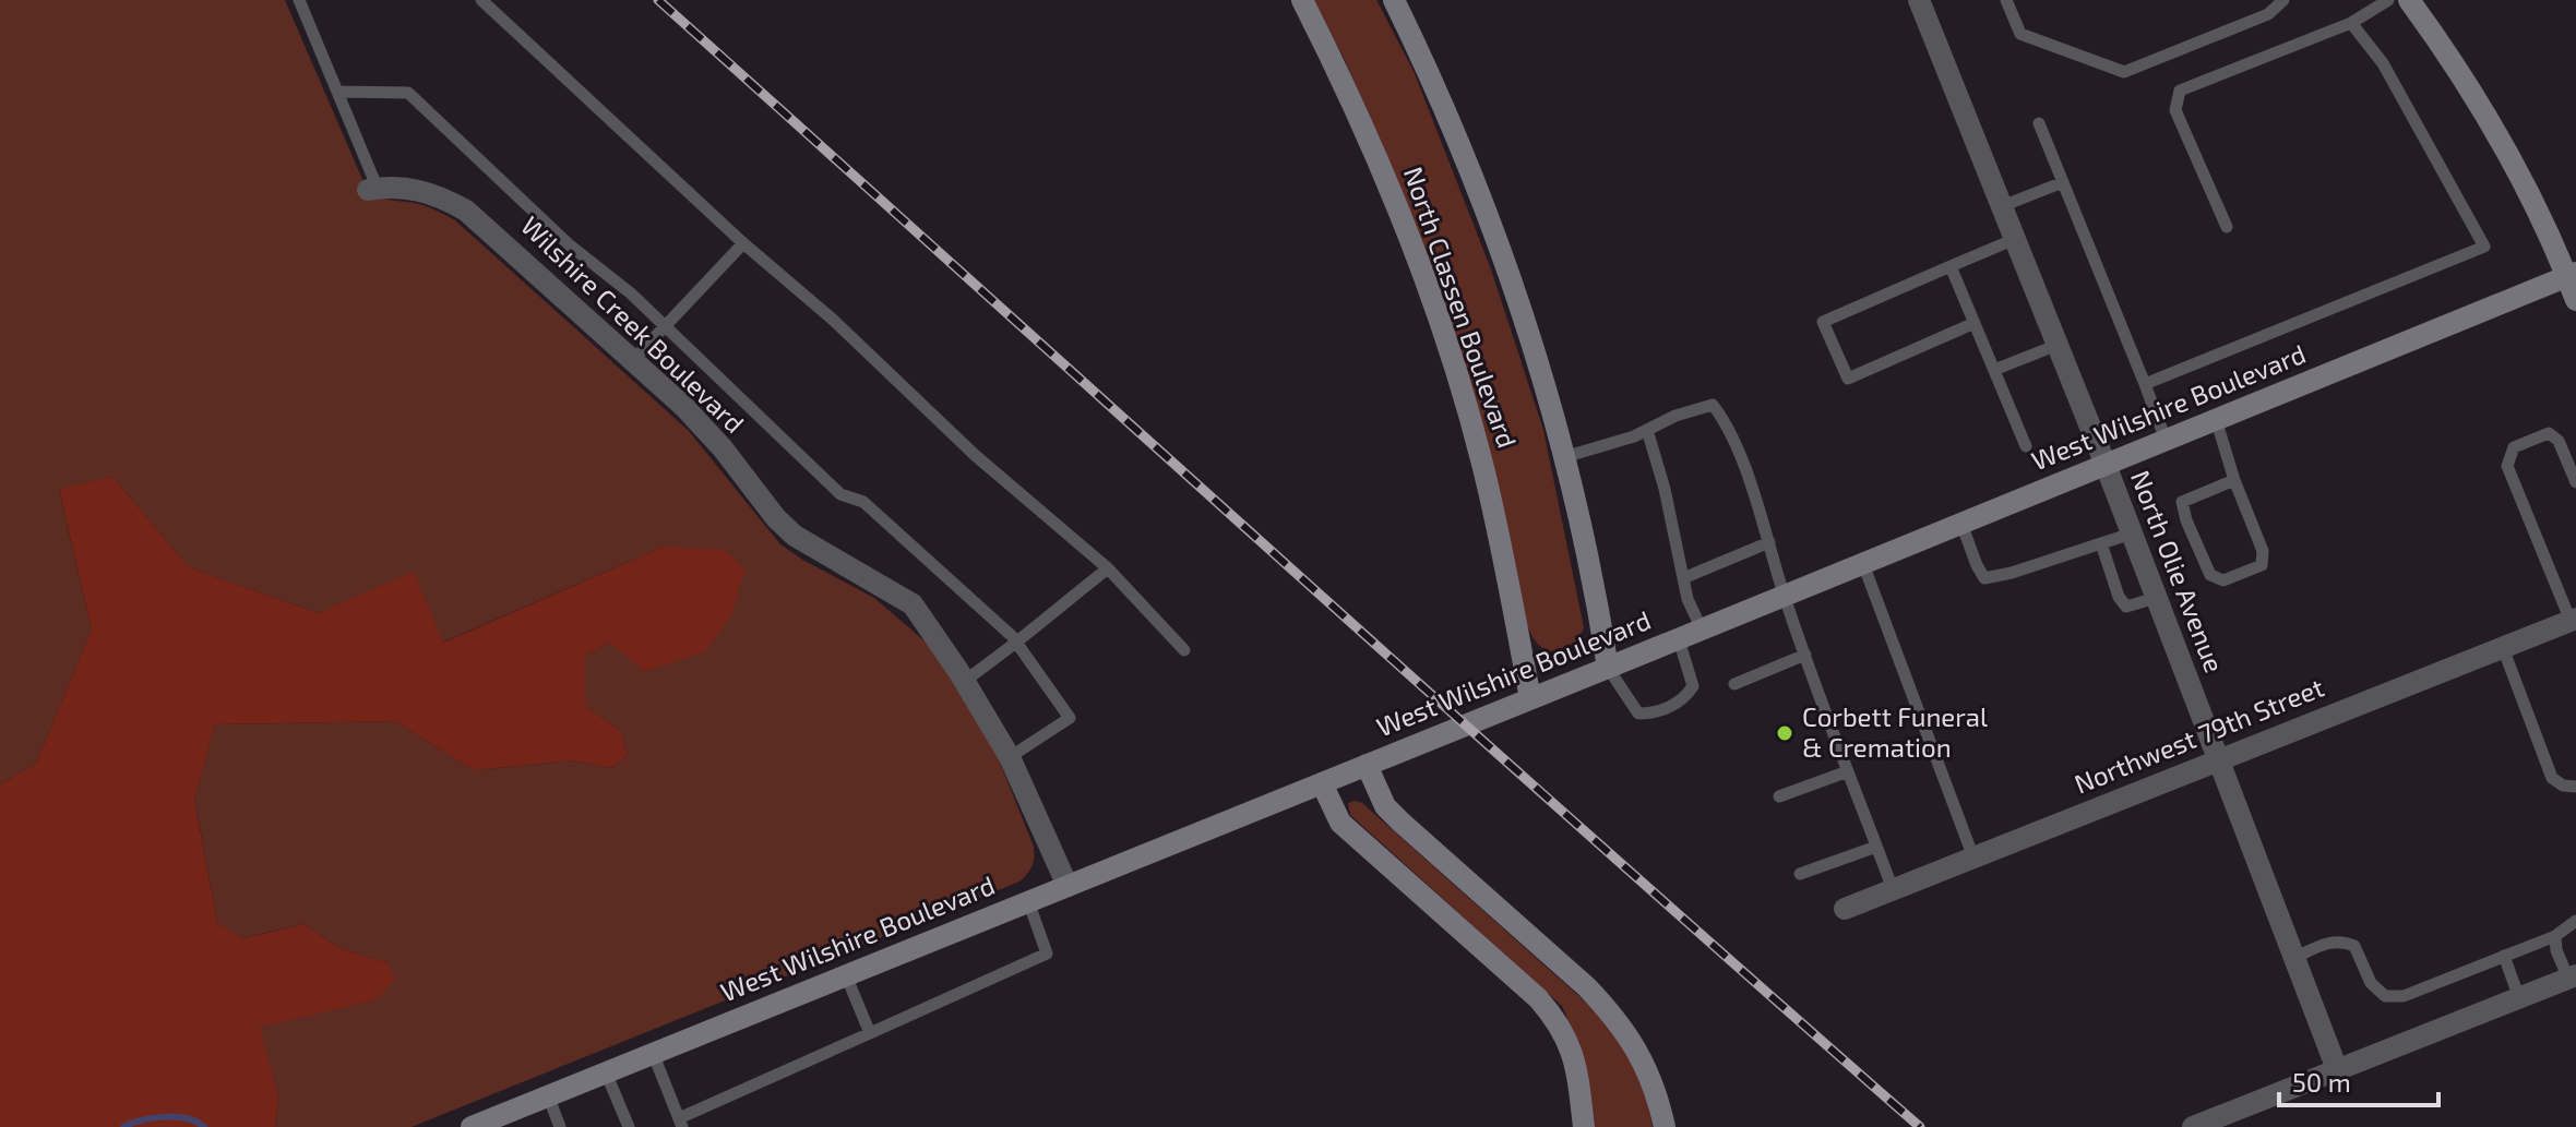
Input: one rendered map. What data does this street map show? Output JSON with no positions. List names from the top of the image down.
{
  "streets": {
    "main road": ["North Classen Boulevard", "West Wilshire Boulevard"],
    "street": ["Wilshire Creek Boulevard", "North Olie Avenue", "Northwest 79th Street"]
  },
  "crossings": [
    ["North Classen Boulevard", "West Wilshire Boulevard"],
    ["Wilshire Creek Boulevard", "West Wilshire Boulevard"],
    ["West Wilshire Boulevard", "North Olie Avenue"],
    ["North Olie Avenue", "Northwest 79th Street"]
  ],
  "places": ["Corbett Funeral & Cremation"],
  "scale_bar": "50 m"
}
